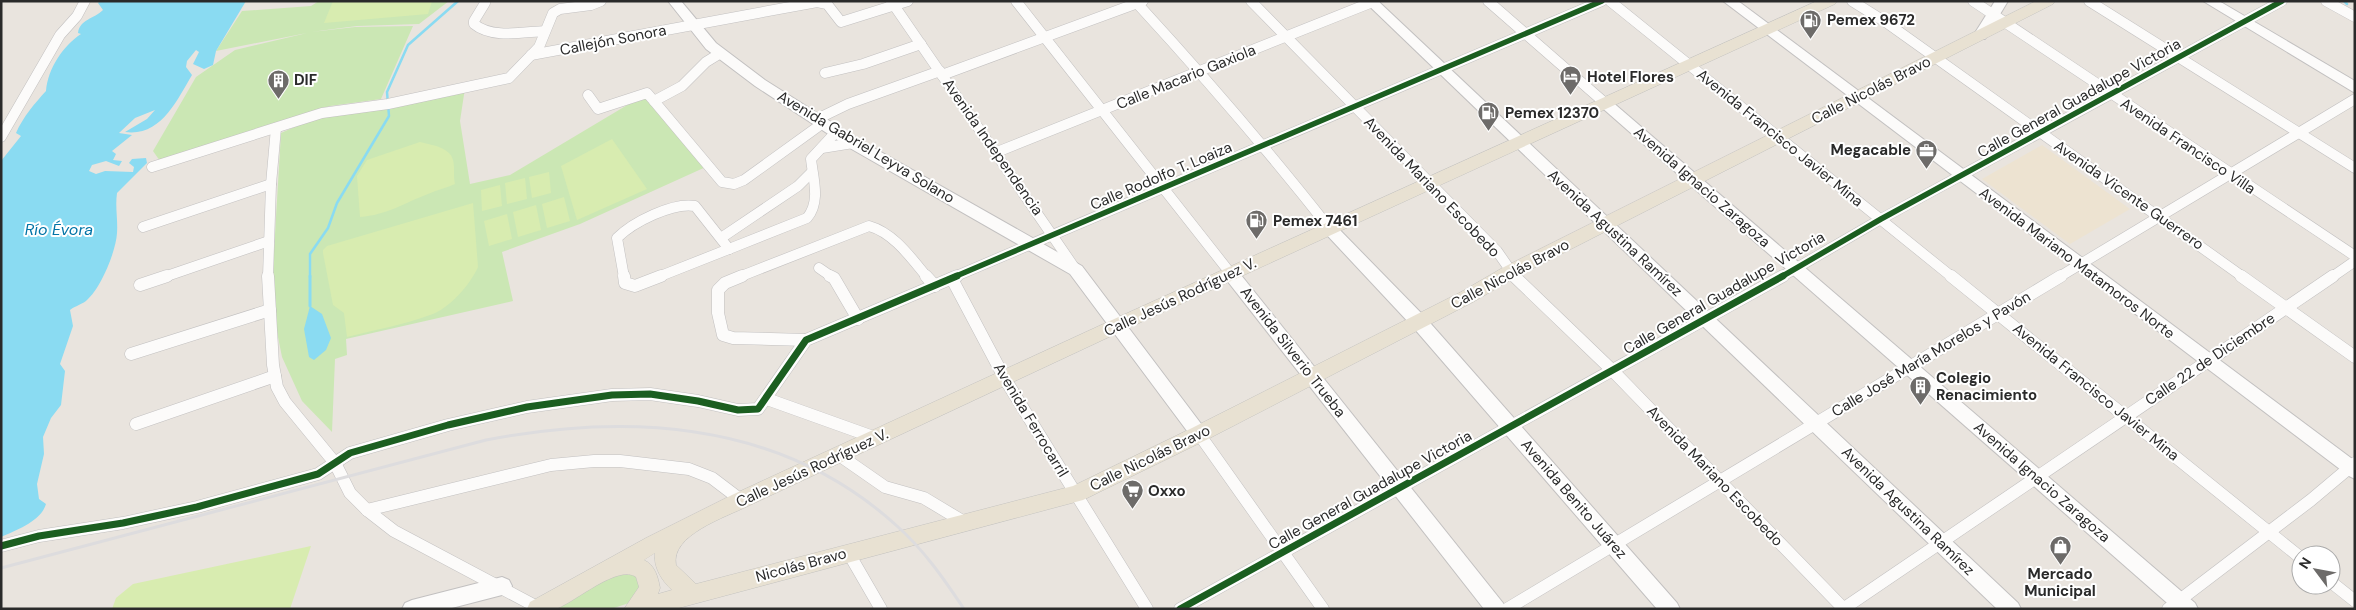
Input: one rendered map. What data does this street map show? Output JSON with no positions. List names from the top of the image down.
{
  "streets": {
    "main road": ["Calle Nicolás Bravo", "Calle Jesús Rodríguez V.", "Nicolás Bravo"],
    "street": [
      "Callejón Sonora",
      "Calle Macario Gaxiola",
      "Calle General Guadalupe Victoria",
      "Avenida Francisco Javier Mina",
      "Avenida Francisco Villa",
      "Avenida Gabriel Leyva Solano",
      "Avenida Independencia",
      "Calle Rodolfo T. Loaiza",
      "Avenida Mariano Escobedo",
      "Avenida Ignacio Zaragoza",
      "Avenida Vicente Guerrero",
      "Avenida Agustina Ramírez",
      "Avenida Mariano Matamoros Norte",
      "Avenida Silverio Trueba",
      "Calle José María Morelos y Pavón",
      "Calle 22 de Diciembre",
      "Avenida Ferrocarril",
      "Avenida Benito Juárez"
    ]
  },
  "crossings": [
    ["Callejón Sonora", "Avenida Gabriel Leyva Solano"],
    ["Callejón Sonora", "Avenida Independencia"],
    ["Calle Macario Gaxiola", "Avenida Independencia"],
    ["Calle Macario Gaxiola", "Avenida Mariano Escobedo"],
    ["Calle Macario Gaxiola", "Avenida Agustina Ramírez"],
    ["Calle Macario Gaxiola", "Avenida Silverio Trueba"],
    ["Calle Nicolás Bravo", "Avenida Francisco Javier Mina"],
    ["Calle Nicolás Bravo", "Avenida Francisco Villa"],
    ["Calle Nicolás Bravo", "Avenida Independencia"],
    ["Calle Nicolás Bravo", "Avenida Mariano Escobedo"],
    ["Calle Nicolás Bravo", "Avenida Ignacio Zaragoza"],
    ["Calle Nicolás Bravo", "Avenida Vicente Guerrero"],
    ["Calle Nicolás Bravo", "Avenida Agustina Ramírez"],
    ["Calle Nicolás Bravo", "Avenida Mariano Matamoros Norte"],
    ["Calle Nicolás Bravo", "Avenida Silverio Trueba"],
    ["Calle Nicolás Bravo", "Avenida Ferrocarril"],
    ["Calle Nicolás Bravo", "Avenida Benito Juárez"],
    ["Calle Nicolás Bravo", "Nicolás Bravo"],
    ["Calle General Guadalupe Victoria", "Avenida Francisco Javier Mina"],
    ["Calle General Guadalupe Victoria", "Avenida Francisco Villa"],
    ["Calle General Guadalupe Victoria", "Avenida Independencia"],
    ["Calle General Guadalupe Victoria", "Avenida Mariano Escobedo"],
    ["Calle General Guadalupe Victoria", "Avenida Ignacio Zaragoza"],
    ["Calle General Guadalupe Victoria", "Avenida Vicente Guerrero"],
    ["Calle General Guadalupe Victoria", "Avenida Agustina Ramírez"],
    ["Calle General Guadalupe Victoria", "Avenida Mariano Matamoros Norte"],
    ["Calle General Guadalupe Victoria", "Avenida Silverio Trueba"],
    ["Calle General Guadalupe Victoria", "Avenida Benito Juárez"],
    ["Avenida Francisco Javier Mina", "Calle Jesús Rodríguez V."],
    ["Avenida Francisco Javier Mina", "Calle José María Morelos y Pavón"],
    ["Avenida Francisco Javier Mina", "Calle 22 de Diciembre"],
    ["Avenida Francisco Villa", "Calle José María Morelos y Pavón"],
    ["Avenida Gabriel Leyva Solano", "Avenida Independencia"],
    ["Avenida Gabriel Leyva Solano", "Calle Rodolfo T. Loaiza"],
    ["Avenida Independencia", "Calle Rodolfo T. Loaiza"],
    ["Avenida Independencia", "Calle Jesús Rodríguez V."],
    ["Calle Rodolfo T. Loaiza", "Avenida Mariano Escobedo"],
    ["Calle Rodolfo T. Loaiza", "Avenida Ignacio Zaragoza"],
    ["Calle Rodolfo T. Loaiza", "Avenida Agustina Ramírez"],
    ["Calle Rodolfo T. Loaiza", "Avenida Silverio Trueba"],
    ["Calle Rodolfo T. Loaiza", "Avenida Ferrocarril"],
    ["Avenida Mariano Escobedo", "Calle Jesús Rodríguez V."],
    ["Avenida Mariano Escobedo", "Calle José María Morelos y Pavón"],
    ["Avenida Mariano Escobedo", "Calle 22 de Diciembre"],
    ["Avenida Ignacio Zaragoza", "Calle Jesús Rodríguez V."],
    ["Avenida Ignacio Zaragoza", "Calle José María Morelos y Pavón"],
    ["Avenida Ignacio Zaragoza", "Calle 22 de Diciembre"],
    ["Avenida Vicente Guerrero", "Calle José María Morelos y Pavón"],
    ["Avenida Vicente Guerrero", "Calle 22 de Diciembre"],
    ["Avenida Agustina Ramírez", "Calle Jesús Rodríguez V."],
    ["Avenida Agustina Ramírez", "Calle José María Morelos y Pavón"],
    ["Avenida Agustina Ramírez", "Calle 22 de Diciembre"],
    ["Avenida Mariano Matamoros Norte", "Calle Jesús Rodríguez V."],
    ["Avenida Mariano Matamoros Norte", "Calle José María Morelos y Pavón"],
    ["Avenida Mariano Matamoros Norte", "Calle 22 de Diciembre"],
    ["Calle Jesús Rodríguez V.", "Avenida Silverio Trueba"],
    ["Calle Jesús Rodríguez V.", "Avenida Ferrocarril"],
    ["Calle Jesús Rodríguez V.", "Avenida Benito Juárez"],
    ["Calle José María Morelos y Pavón", "Avenida Benito Juárez"]
  ],
  "water": ["Río Évora"],
  "places": {
    "fuel station": ["Pemex 9672", "Pemex 12370", "Pemex 7461"],
    "hotel": ["Hotel Flores"],
    "building": ["DIF", "Colegio Renacimiento"],
    "office": ["Megacable"],
    "supermarket": ["Oxxo"],
    "shop": ["Mercado Municipal"]
  },
  "north": "top left"
}
